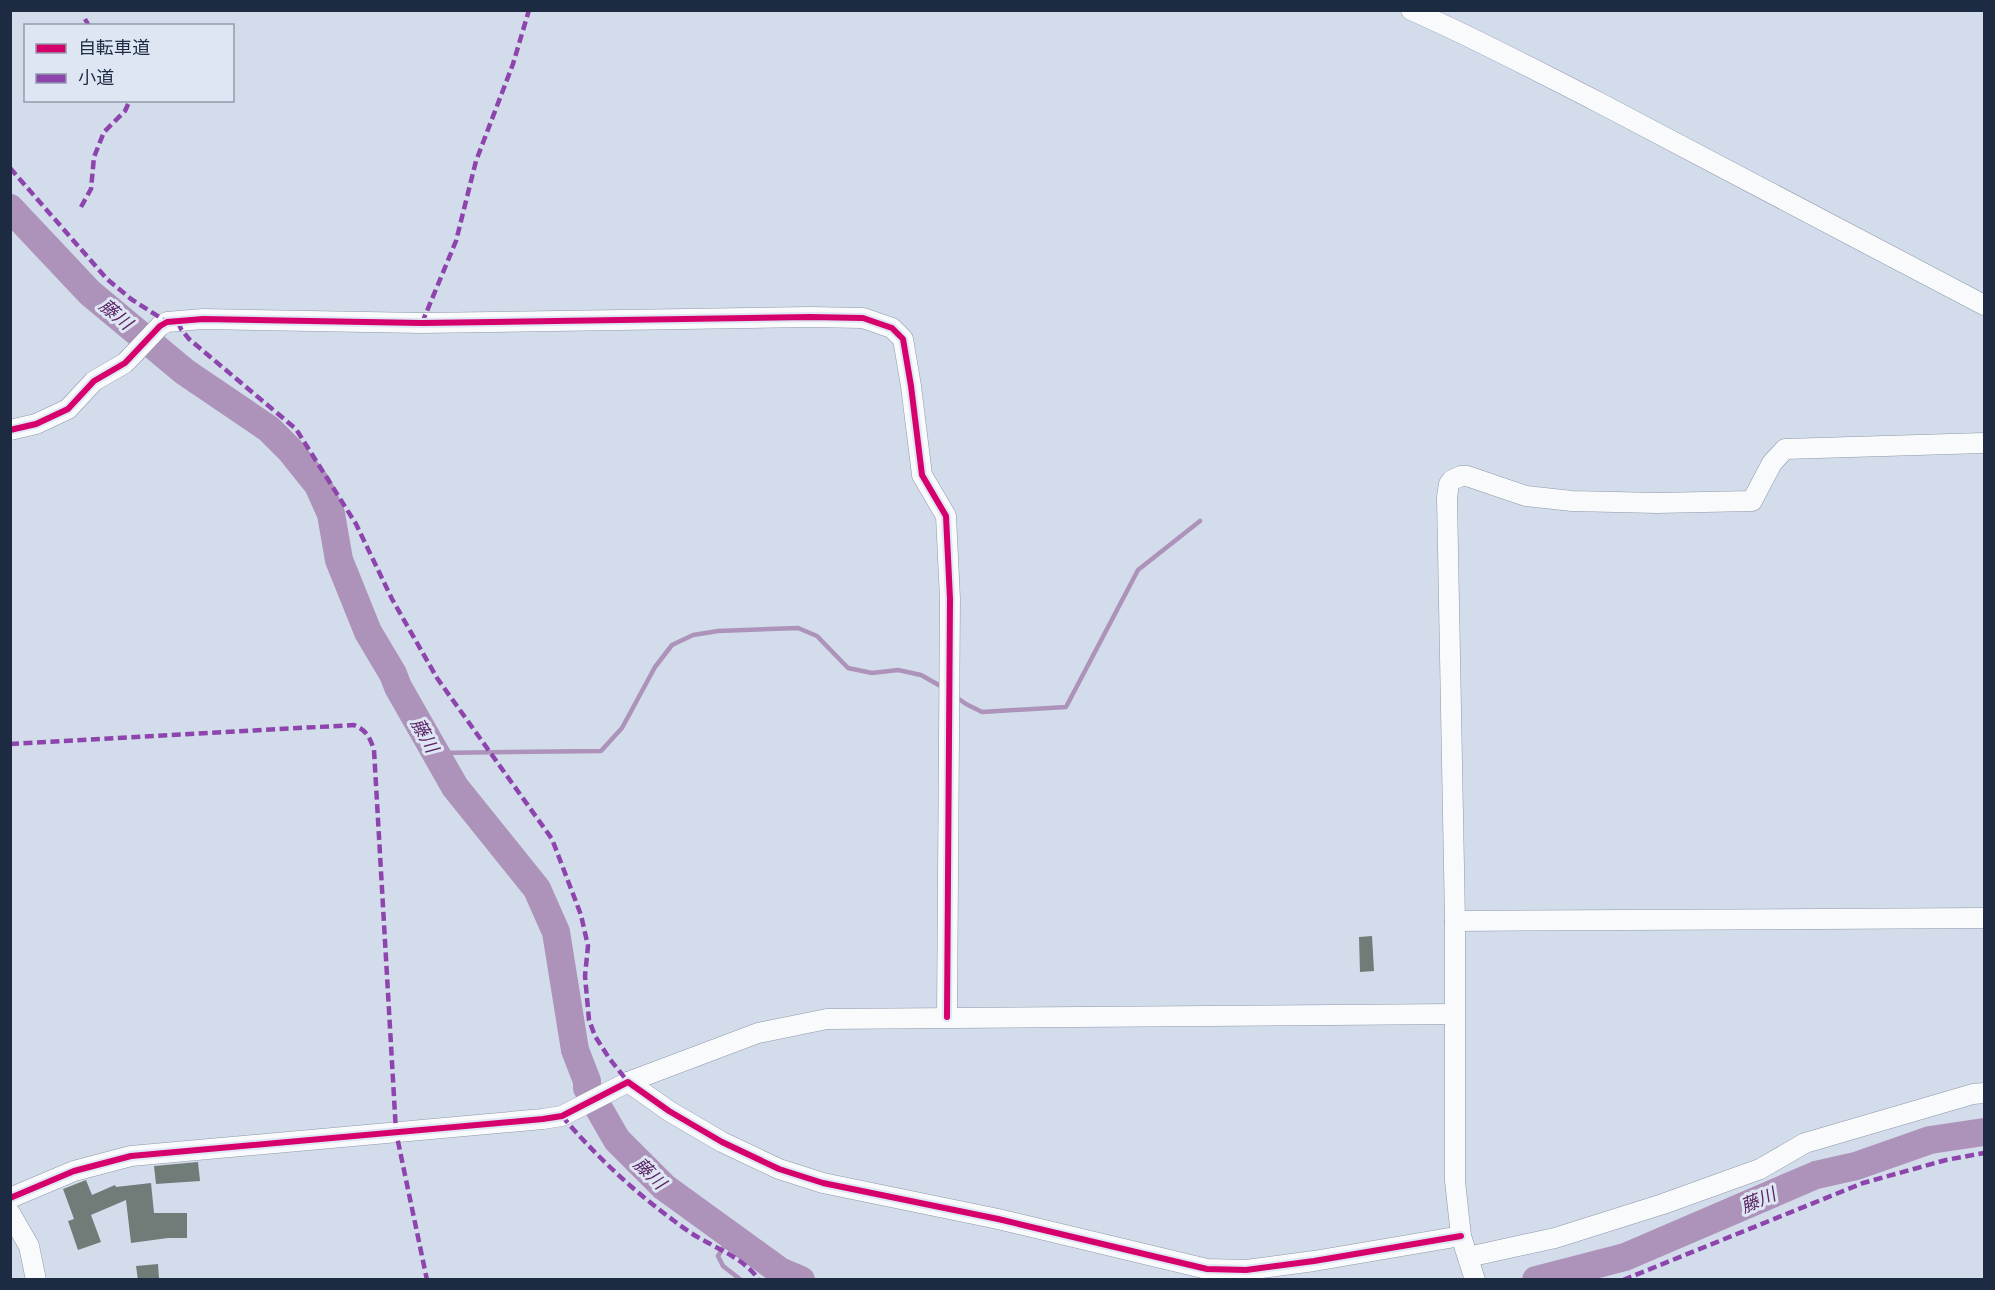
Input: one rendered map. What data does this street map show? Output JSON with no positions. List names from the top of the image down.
{
  "water": ["藤川"],
  "legend": ["自転車道", "小道"]
}
